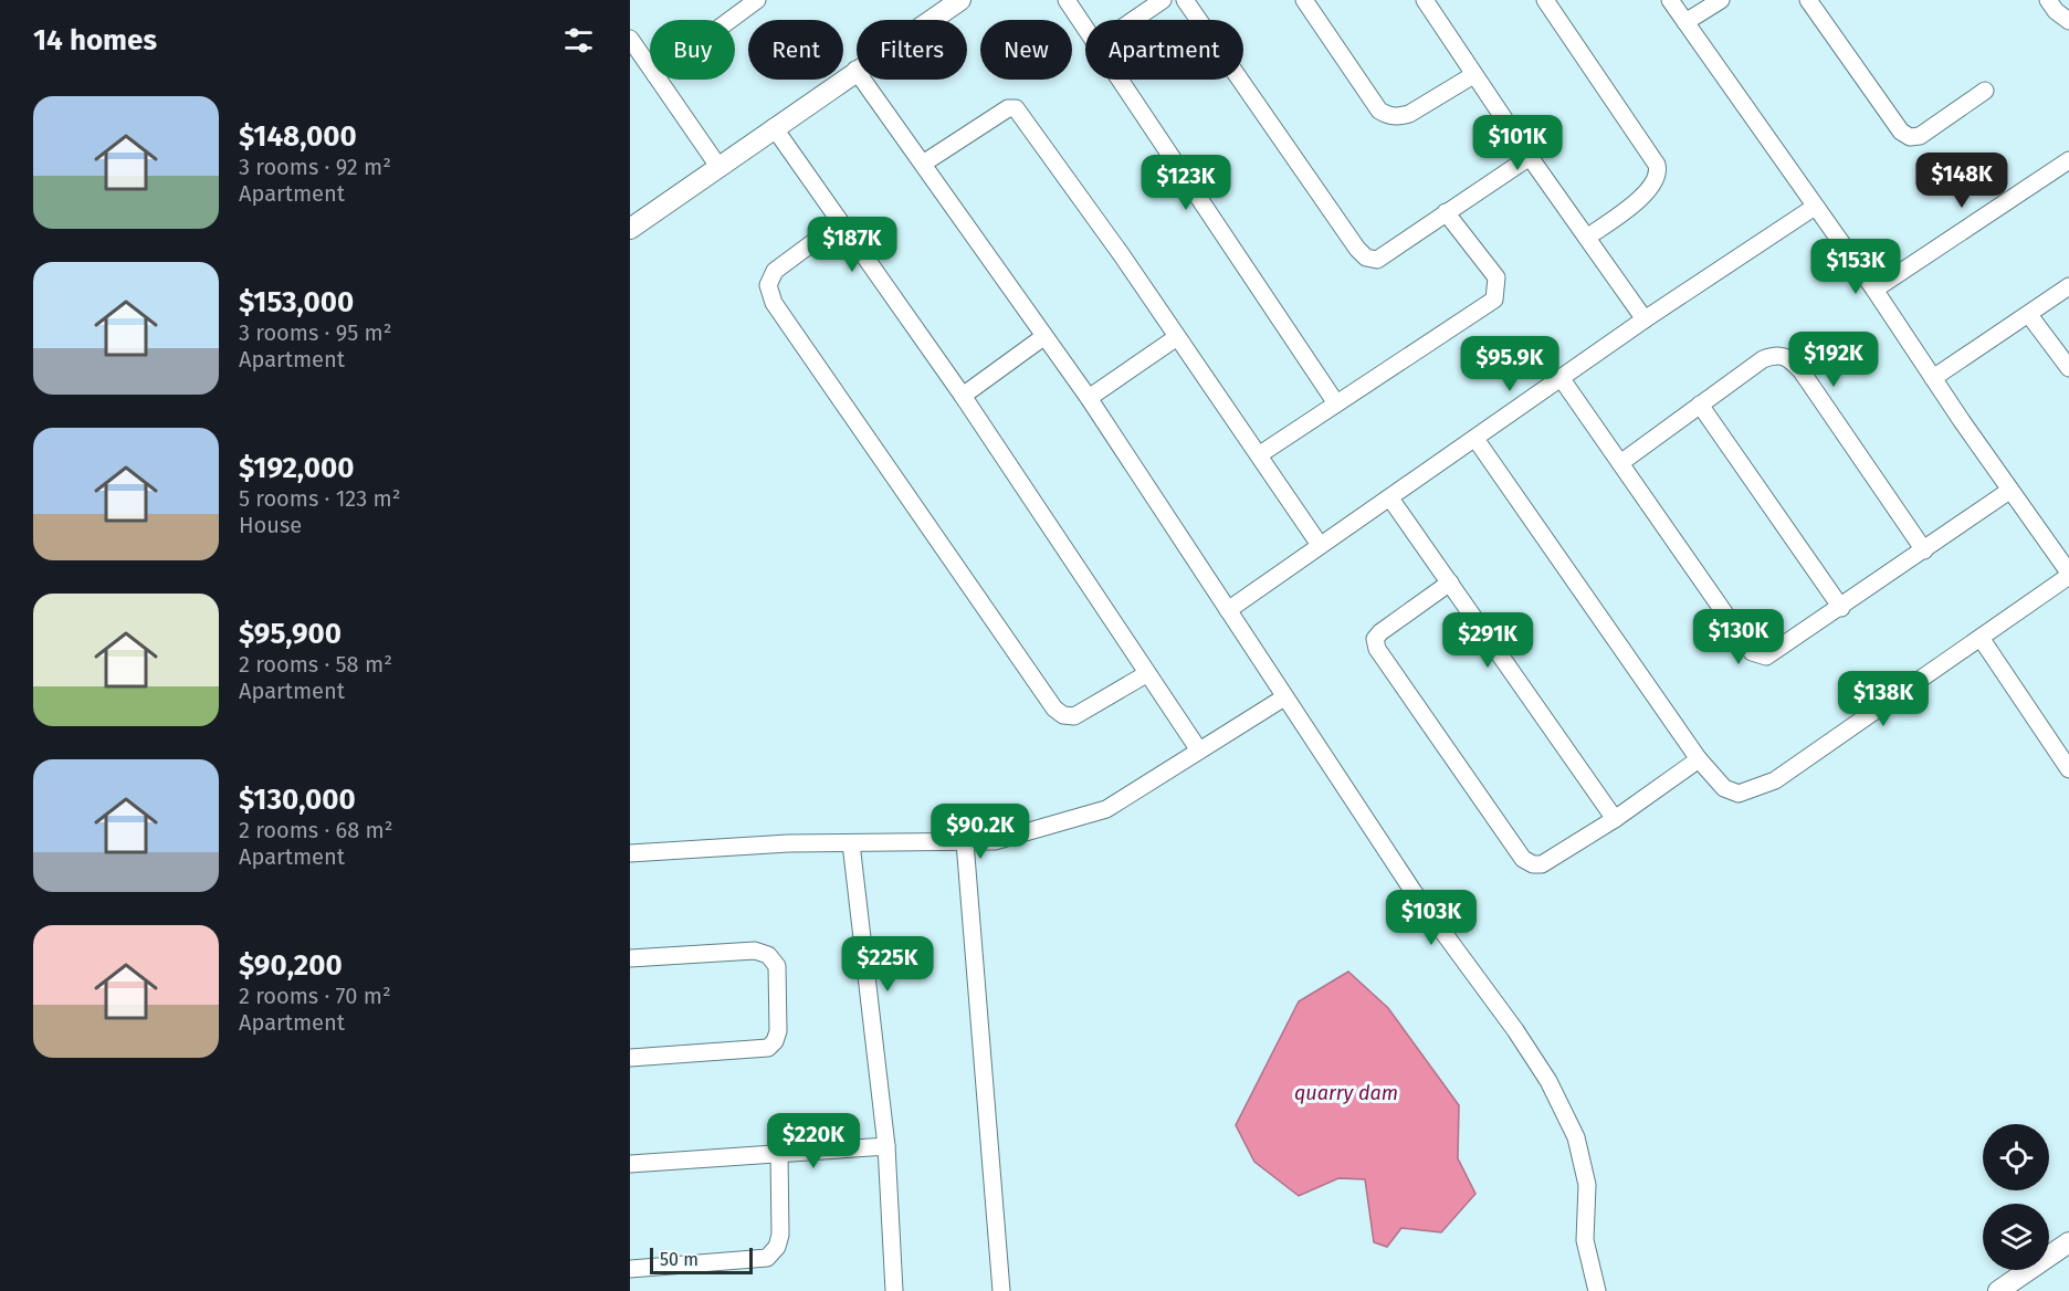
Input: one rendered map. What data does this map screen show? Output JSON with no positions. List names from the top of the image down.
{
  "water": ["quarry dam"],
  "scale_bar": "50 m",
  "page": {
    "heading": "14 homes",
    "chip": [
      "Buy",
      "Rent",
      "Filters",
      "New",
      "Apartment"
    ],
    "list": [
      {
        "name": "$148,000",
        "note": "3 rooms · 92 m² · Apartment"
      },
      {
        "name": "$153,000",
        "note": "3 rooms · 95 m² · Apartment"
      },
      {
        "name": "$192,000",
        "note": "5 rooms · 123 m² · House"
      },
      {
        "name": "$95,900",
        "note": "2 rooms · 58 m² · Apartment"
      },
      {
        "name": "$130,000",
        "note": "2 rooms · 68 m² · Apartment"
      },
      {
        "name": "$90,200",
        "note": "2 rooms · 70 m² · Apartment"
      }
    ],
    "price": [
      "$101K",
      "$148K",
      "$123K",
      "$187K",
      "$153K",
      "$192K",
      "$95.9K",
      "$130K",
      "$291K",
      "$138K",
      "$90.2K",
      "$103K",
      "$225K",
      "$220K"
    ],
    "scale": "50 m"
  }
}
